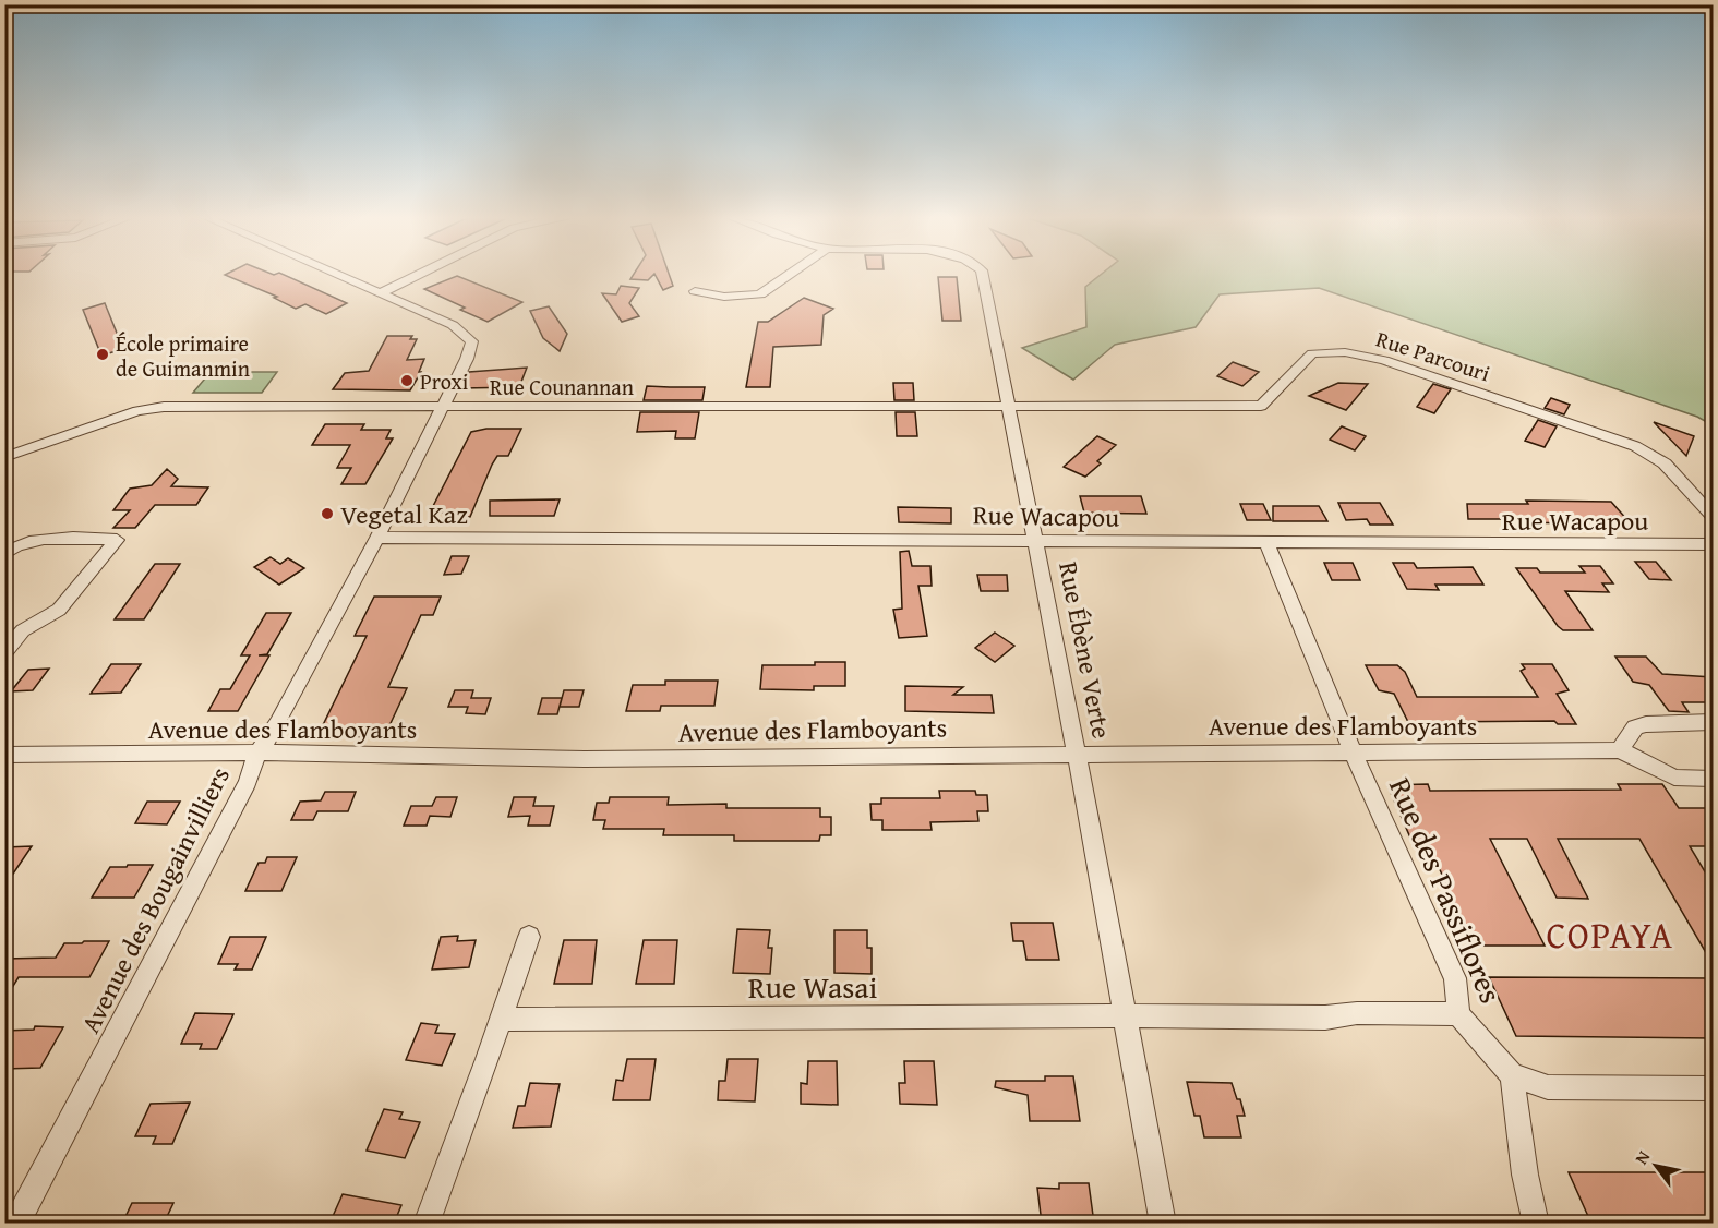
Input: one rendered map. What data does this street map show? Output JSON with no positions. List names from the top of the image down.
{
  "streets": {
    "street": [
      "Rue Parcouri",
      "Rue Counannan",
      "Rue Wacapou",
      "Rue Ébène Verte",
      "Avenue des Flamboyants",
      "Rue des Passiflores",
      "Avenue des Bougainvilliers",
      "Rue Wasai"
    ]
  },
  "crossings": [
    ["Rue Parcouri", "Rue Counannan"],
    ["Rue Parcouri", "Rue Ébène Verte"],
    ["Rue Counannan", "Rue Ébène Verte"],
    ["Rue Counannan", "Avenue des Bougainvilliers"],
    ["Rue Wacapou", "Rue Ébène Verte"],
    ["Rue Wacapou", "Rue des Passiflores"],
    ["Rue Wacapou", "Avenue des Bougainvilliers"],
    ["Rue Ébène Verte", "Avenue des Flamboyants"],
    ["Rue Ébène Verte", "Rue Wasai"],
    ["Avenue des Flamboyants", "Rue des Passiflores"],
    ["Avenue des Flamboyants", "Avenue des Bougainvilliers"],
    ["Rue des Passiflores", "Rue Wasai"]
  ],
  "districts": ["COPAYA"],
  "places": ["École primaire de Guimanmin", "Proxi", "Vegetal Kaz"],
  "north": "top left"
}
